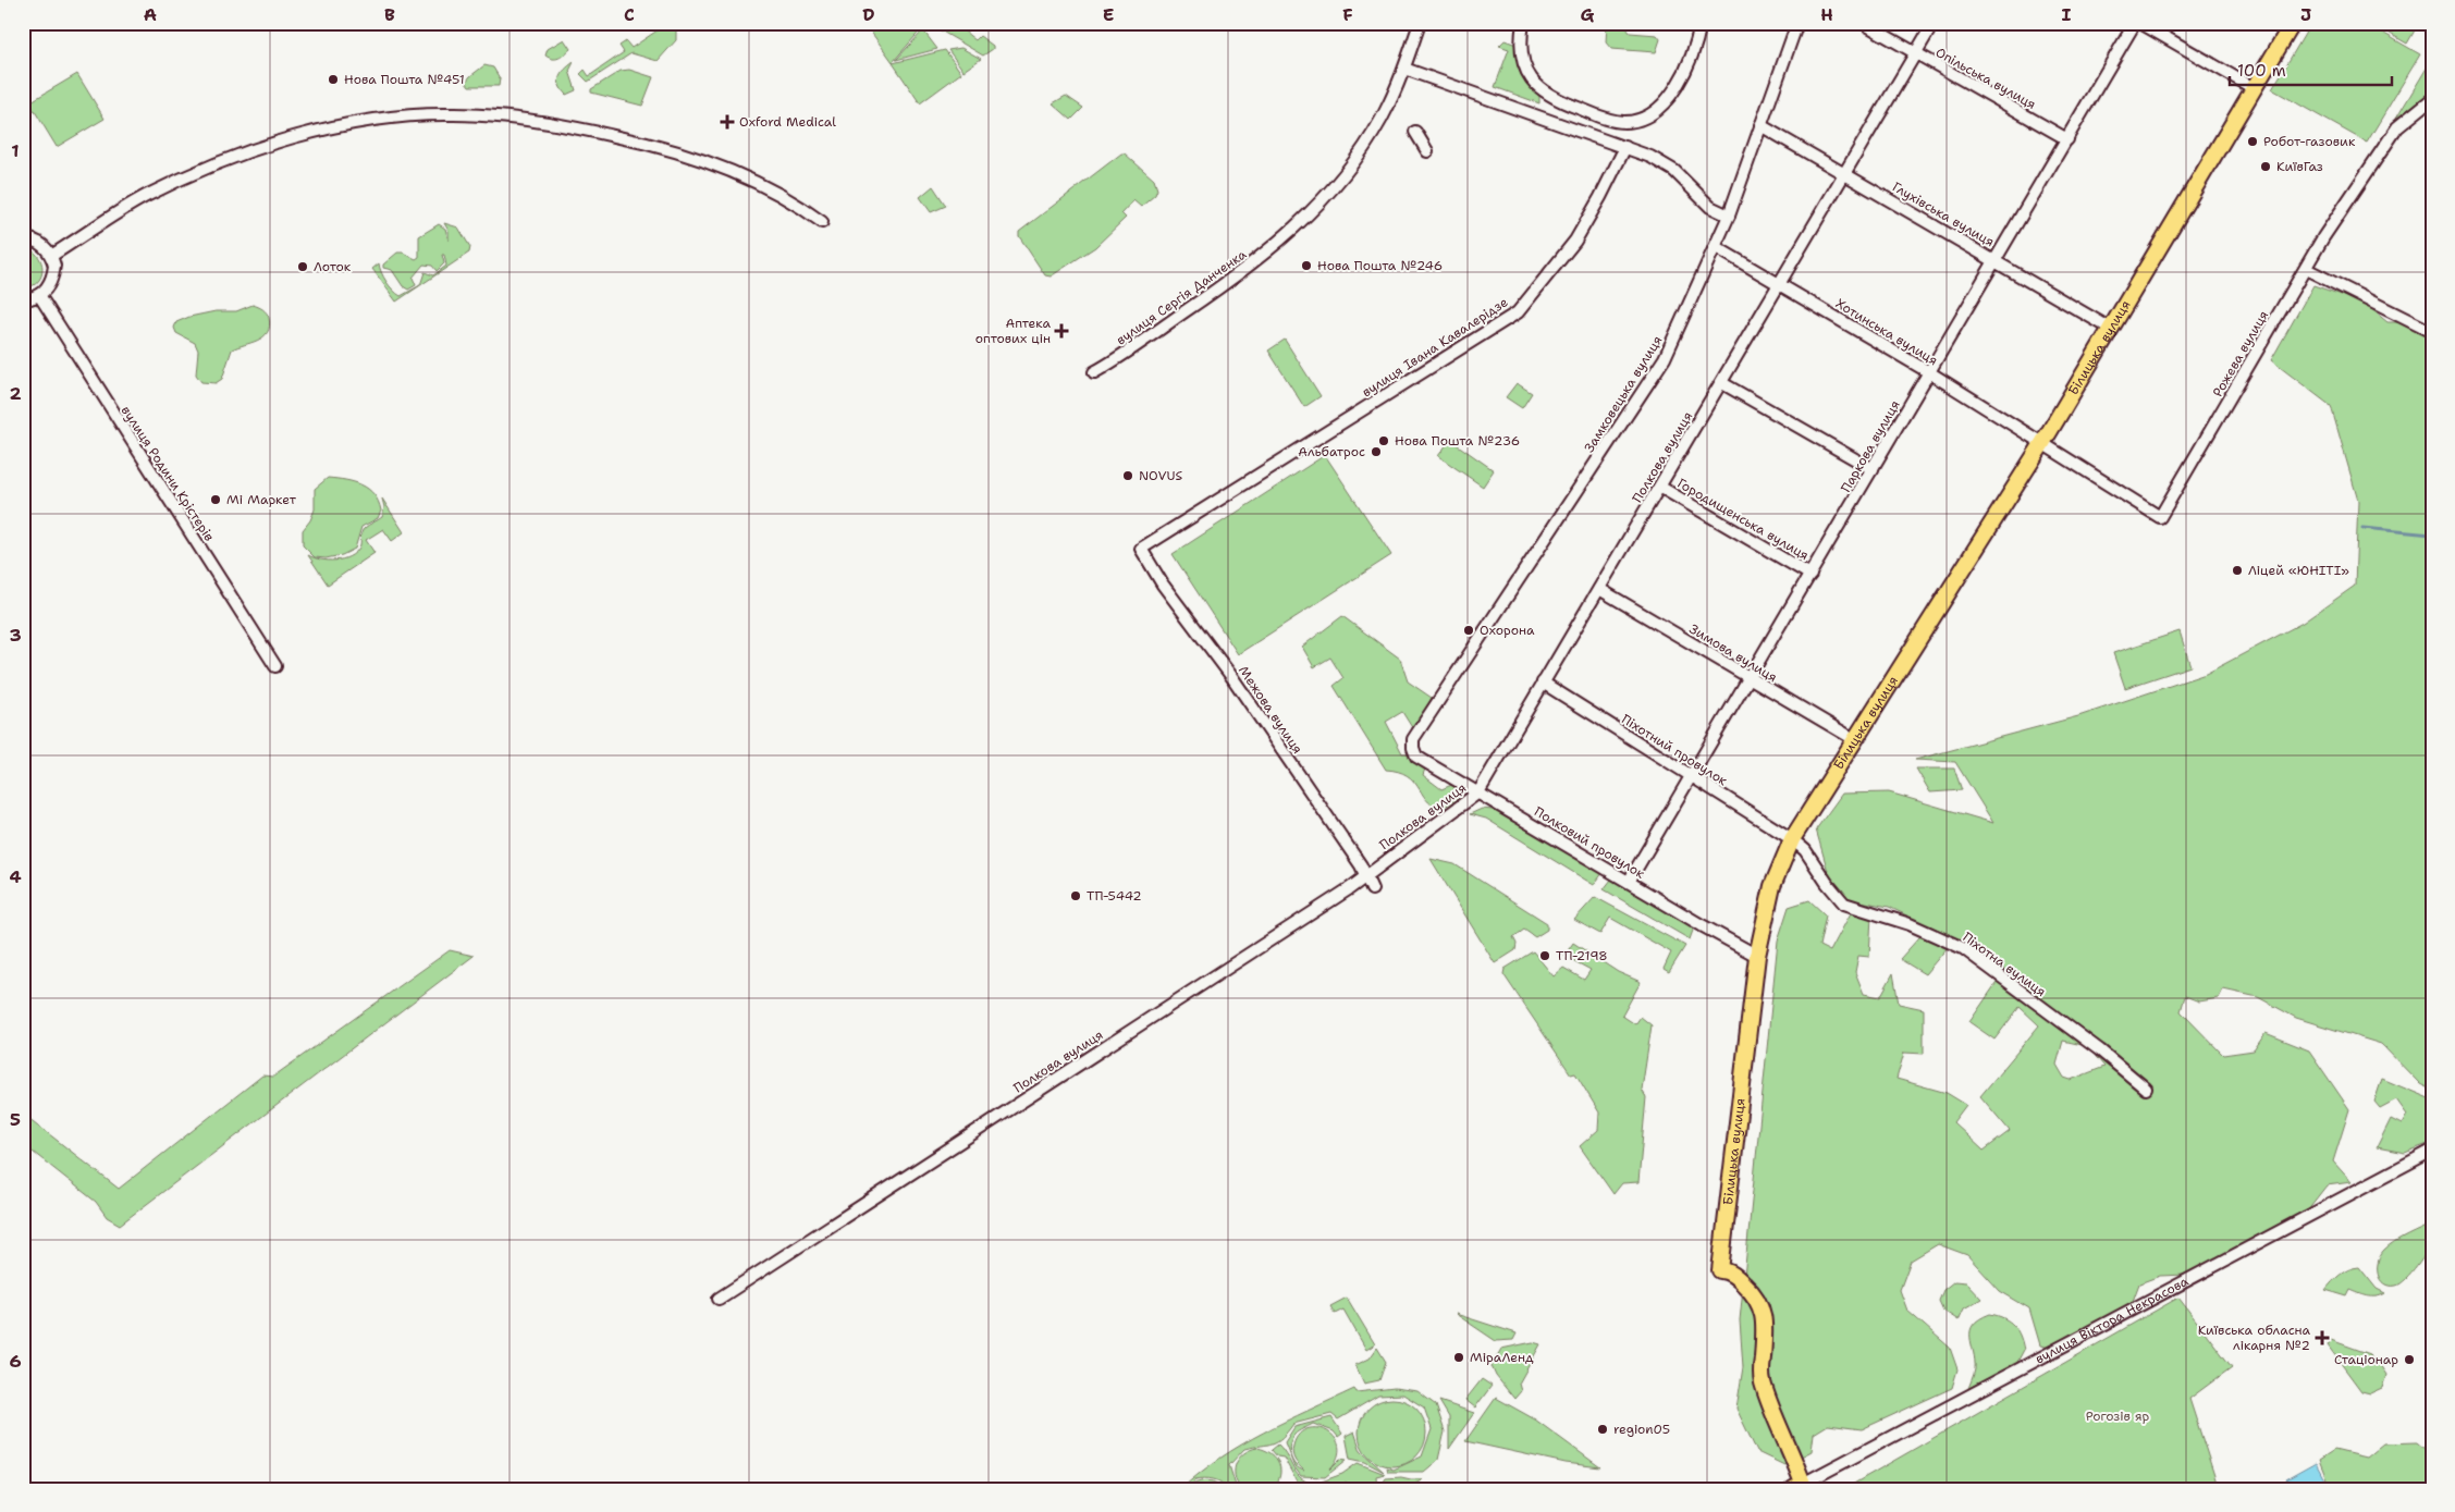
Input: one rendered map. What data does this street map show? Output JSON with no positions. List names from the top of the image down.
{
  "streets": {
    "main road": ["Білицька вулиця"],
    "street": [
      "Опільська вулиця",
      "Глухівська вулиця",
      "вулиця Сергія Данченка",
      "Хотинська вулиця",
      "вулиця Івана Кавалерідзе",
      "Рожева вулиця",
      "Замковецька вулиця",
      "Паркова вулиця",
      "Полкова вулиця",
      "вулиця Родини Крістерів",
      "Городищенська вулиця",
      "Зимова вулиця",
      "Межова вулиця",
      "Піхотний провулок",
      "Полковий провулок",
      "Піхотна вулиця",
      "вулиця Віктора Некрасова"
    ]
  },
  "crossings": [
    ["Опільська вулиця", "Паркова вулиця"],
    ["Опільська вулиця", "Полкова вулиця"],
    ["Глухівська вулиця", "Білицька вулиця"],
    ["Глухівська вулиця", "Замковецька вулиця"],
    ["Глухівська вулиця", "Паркова вулиця"],
    ["Глухівська вулиця", "Полкова вулиця"],
    ["Хотинська вулиця", "Білицька вулиця"],
    ["Хотинська вулиця", "Рожева вулиця"],
    ["Хотинська вулиця", "Замковецька вулиця"],
    ["Хотинська вулиця", "Паркова вулиця"],
    ["Хотинська вулиця", "Полкова вулиця"],
    ["вулиця Івана Кавалерідзе", "Межова вулиця"],
    ["Білицька вулиця", "Рожева вулиця"],
    ["Білицька вулиця", "Зимова вулиця"],
    ["Білицька вулиця", "Піхотний провулок"],
    ["Білицька вулиця", "Полковий провулок"],
    ["Білицька вулиця", "Піхотна вулиця"],
    ["Білицька вулиця", "вулиця Віктора Некрасова"],
    ["Замковецька вулиця", "Полковий провулок"],
    ["Паркова вулиця", "Городищенська вулиця"],
    ["Паркова вулиця", "Зимова вулиця"],
    ["Паркова вулиця", "Піхотний провулок"],
    ["Паркова вулиця", "Полковий провулок"],
    ["Полкова вулиця", "Городищенська вулиця"],
    ["Полкова вулиця", "Зимова вулиця"],
    ["Полкова вулиця", "Межова вулиця"],
    ["Полкова вулиця", "Піхотний провулок"],
    ["Полкова вулиця", "Полковий провулок"],
    ["Піхотний провулок", "Піхотна вулиця"]
  ],
  "parks": ["Рогозів яр"],
  "places": {
    "other": [
      "Нова Пошта №451",
      "Робот-газовик",
      "КиївГаз",
      "Нова Пошта №246",
      "Лоток",
      "Нова Пошта №236",
      "Альбатрос",
      "NOVUS",
      "Мі Маркет",
      "Ліцей «ЮНІТІ»",
      "Охорона",
      "ТП-5442",
      "ТП-2198",
      "МіраЛенд",
      "Стаціонар",
      "region05"
    ],
    "health": ["Oxford Medical", "Аптека оптових цін", "Київська обласна лікарня №2"]
  },
  "scale_bar": "100 m",
  "grid": {
    "columns": [
      "A",
      "B",
      "C",
      "D",
      "E",
      "F",
      "G",
      "H",
      "I",
      "J"
    ],
    "rows": [
      "1",
      "2",
      "3",
      "4",
      "5",
      "6"
    ]
  }
}
